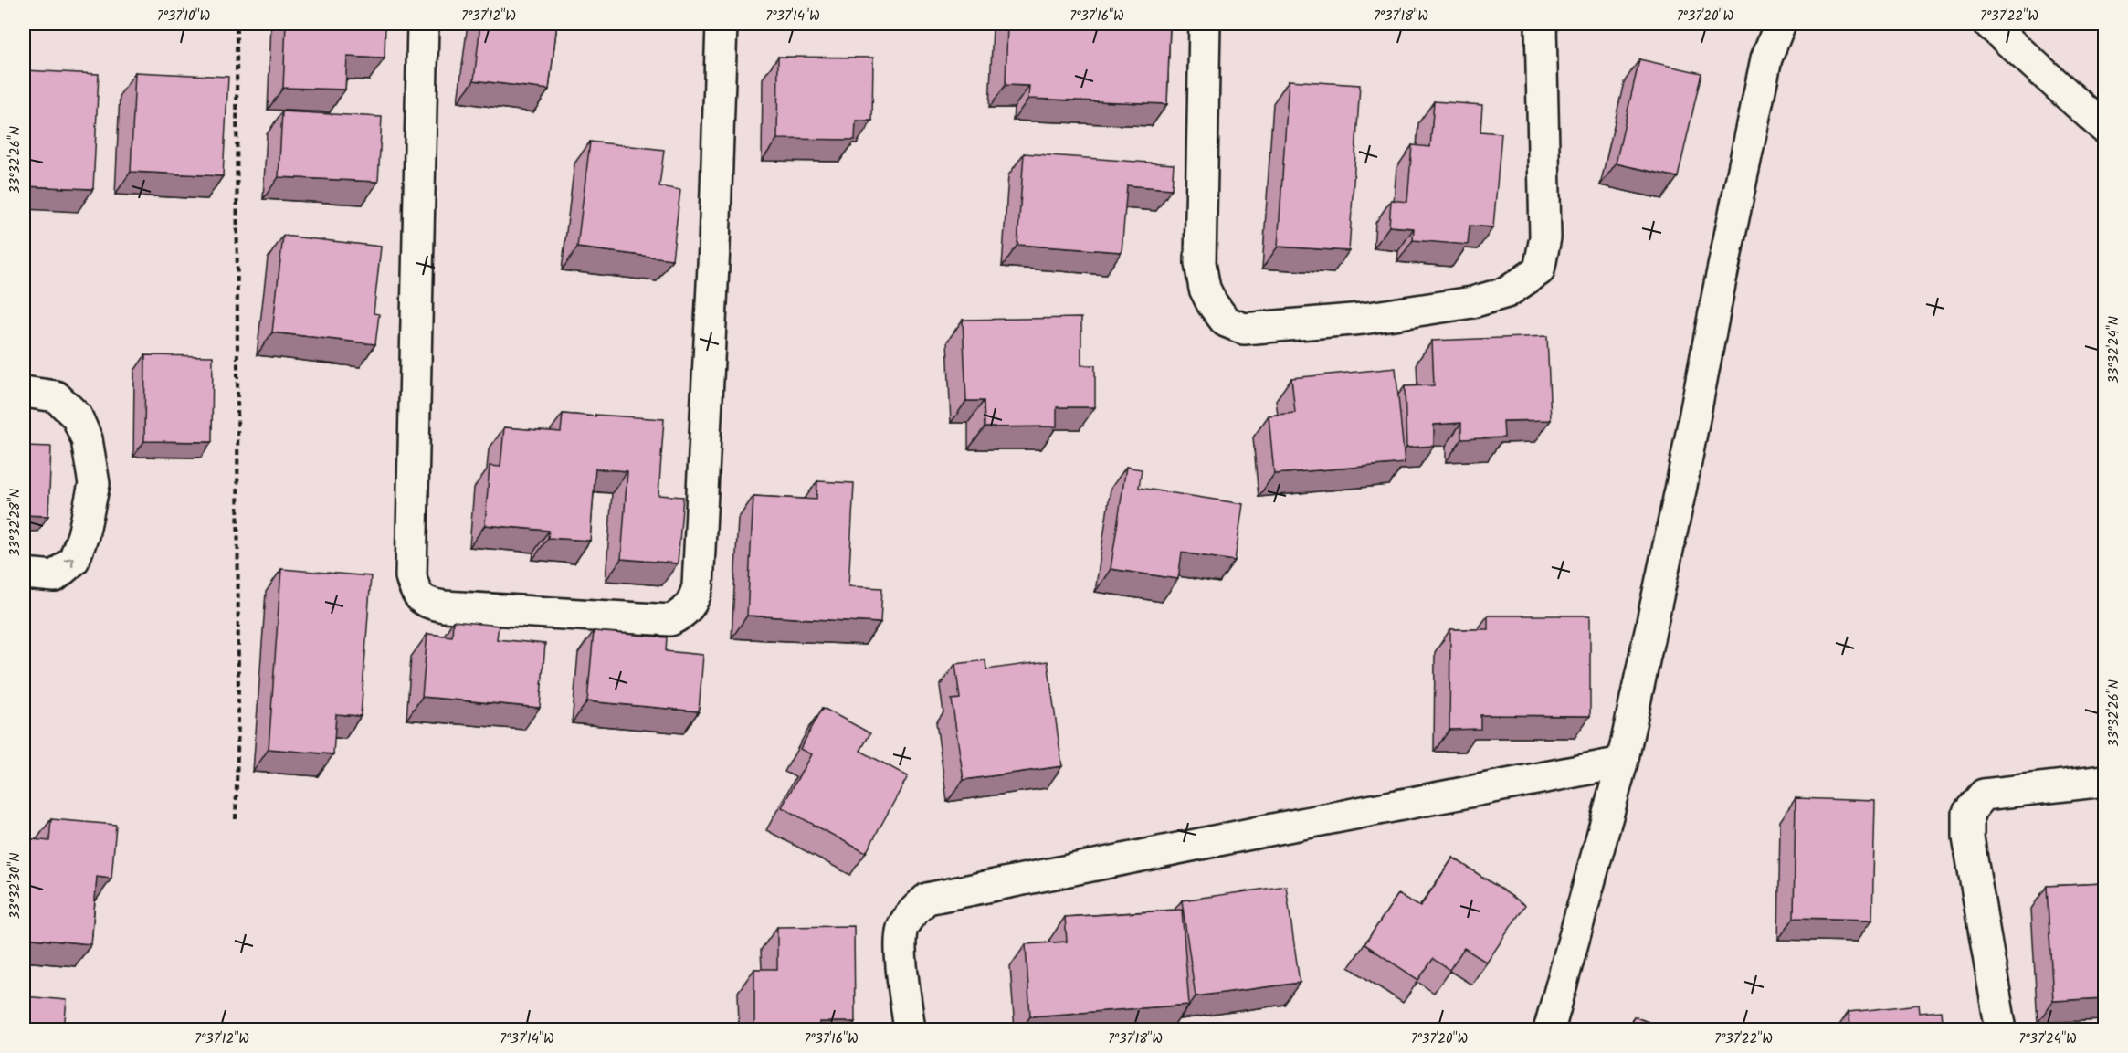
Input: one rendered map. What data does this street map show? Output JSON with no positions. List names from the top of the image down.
{
  "coordinates": [
    "7°37'10\"W",
    "7°37'12\"W",
    "7°37'14\"W",
    "7°37'16\"W",
    "7°37'18\"W",
    "7°37'20\"W",
    "7°37'22\"W",
    "33°32'26\"N",
    "33°32'24\"N",
    "33°32'28\"N",
    "33°32'30\"N",
    "7°37'24\"W"
  ]
}
